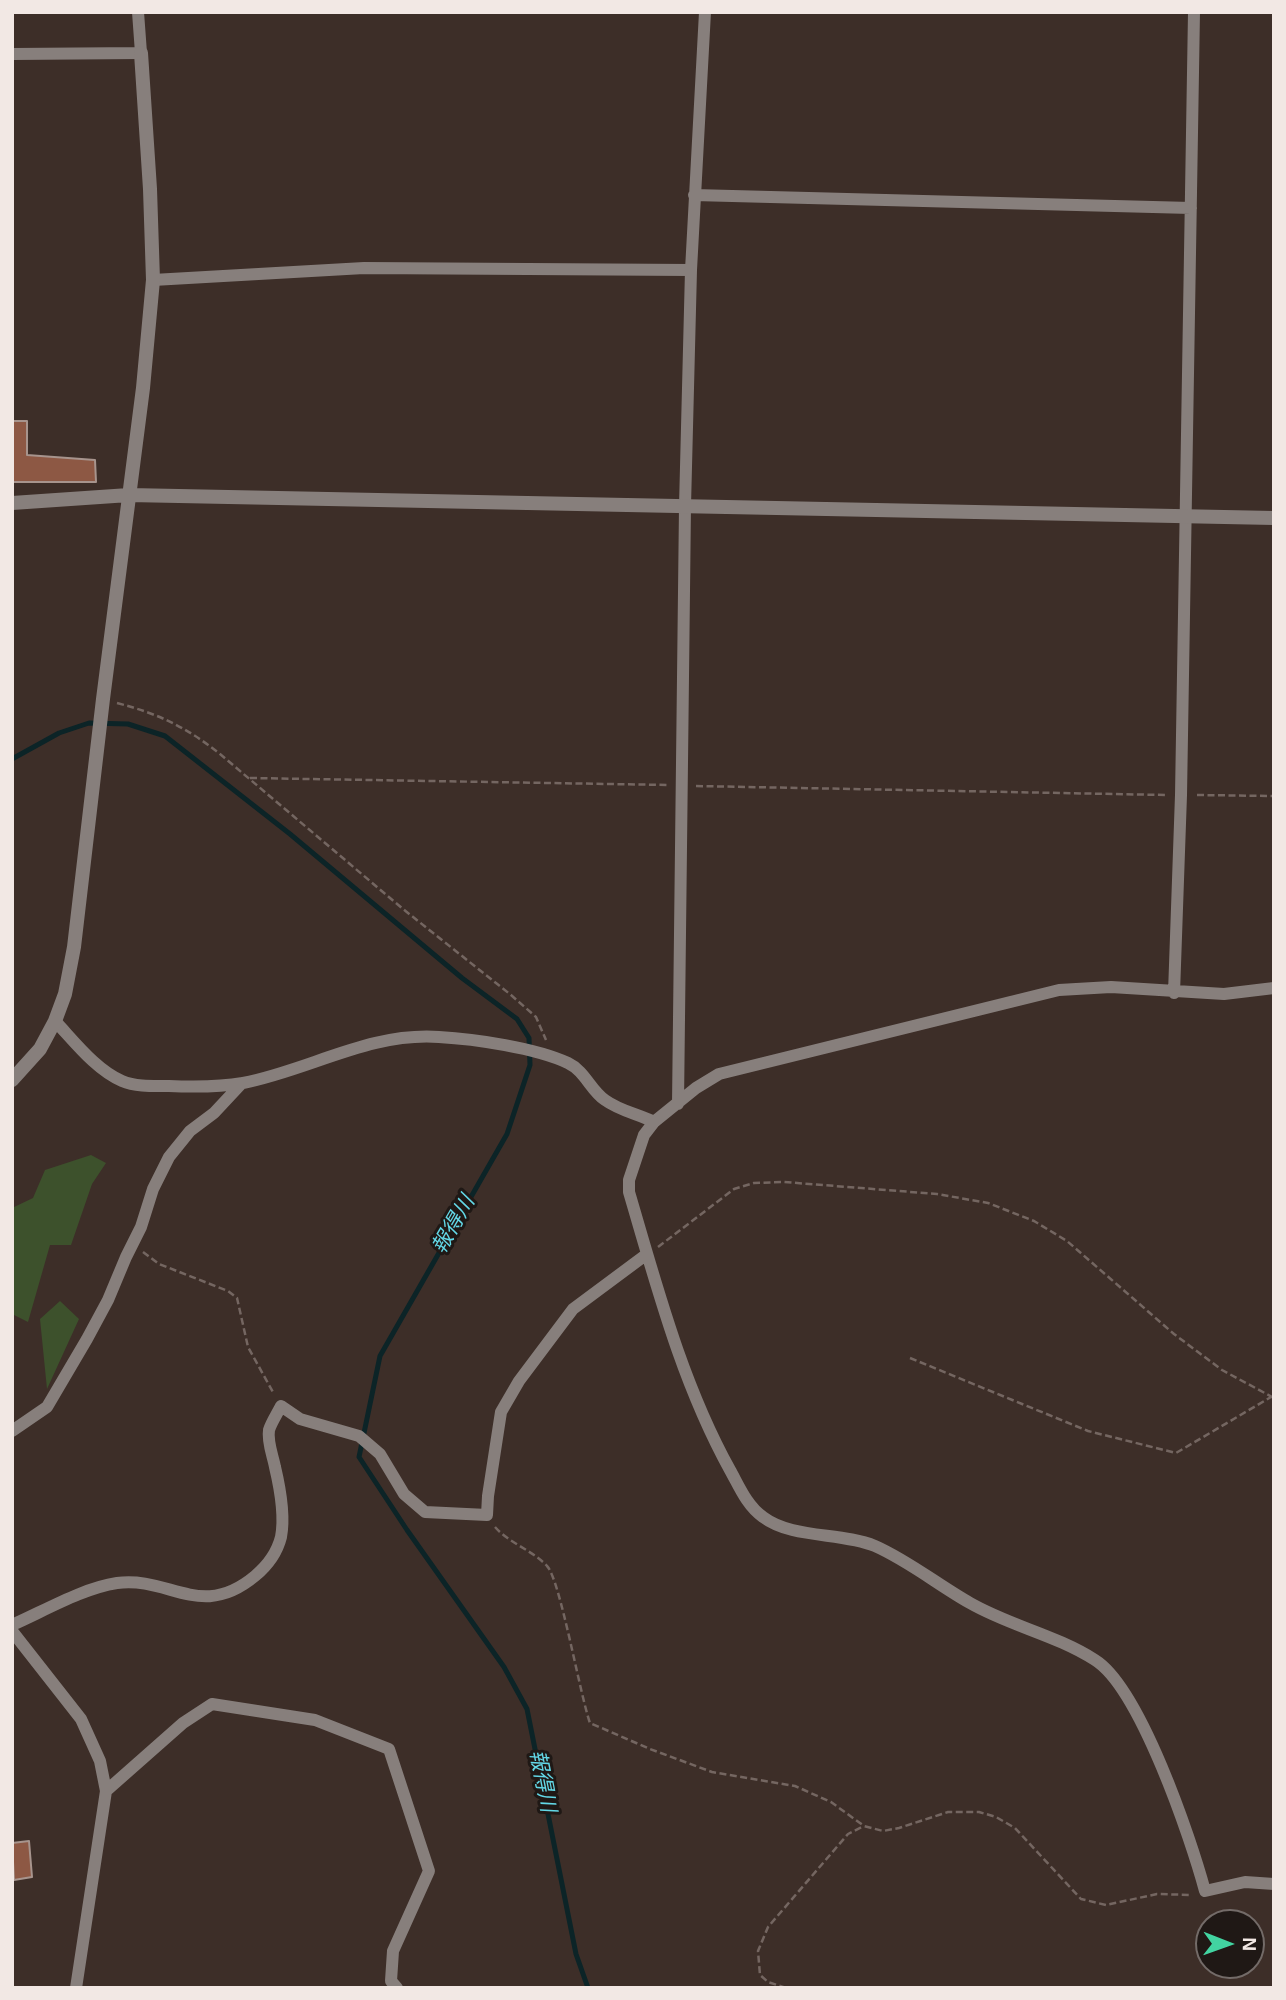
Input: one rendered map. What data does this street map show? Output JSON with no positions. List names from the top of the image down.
{
  "water": ["報得川"],
  "north": "right"
}
